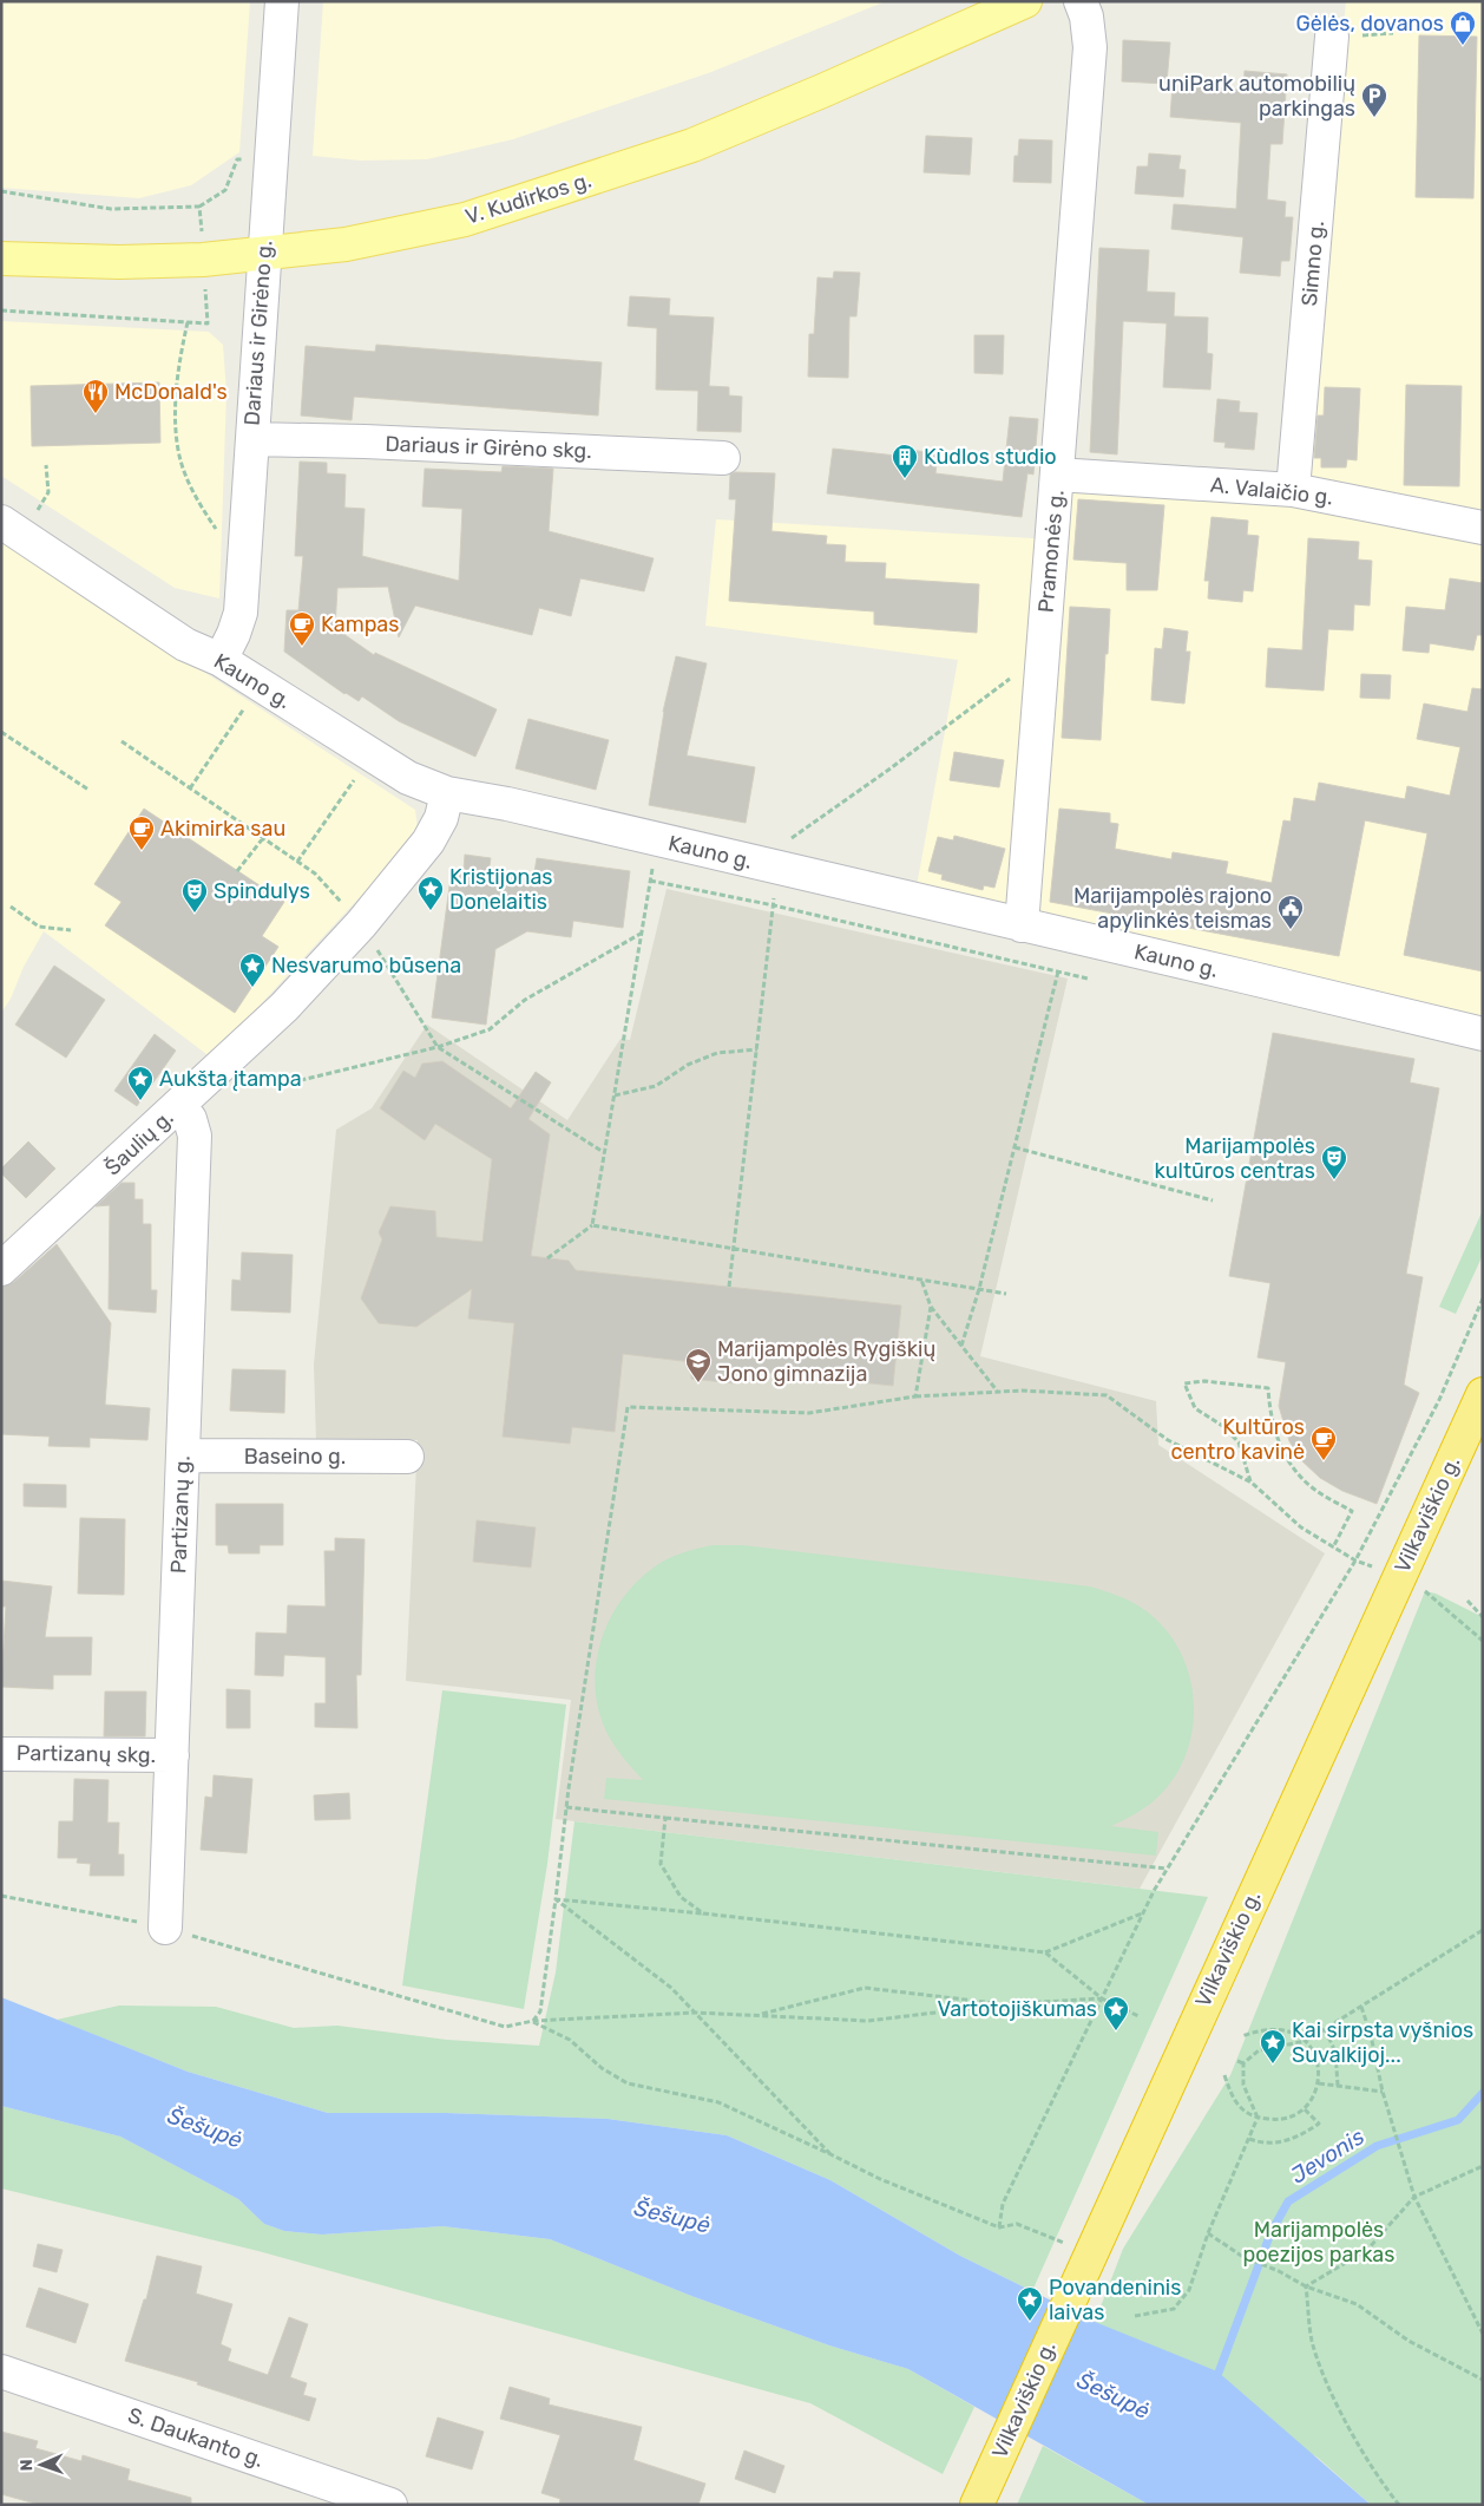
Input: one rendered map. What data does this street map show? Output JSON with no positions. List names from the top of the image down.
{
  "streets": {
    "highway": ["Vilkaviškio g."],
    "main road": ["V. Kudirkos g."],
    "street": [
      "Simno g.",
      "Dariaus ir Girėno g.",
      "Dariaus ir Girėno skg.",
      "A. Valaičio g.",
      "Pramonės g.",
      "Kauno g.",
      "Šaulių g.",
      "Baseino g.",
      "Partizanų g.",
      "Partizanų skg.",
      "S. Daukanto g."
    ]
  },
  "crossings": [
    ["V. Kudirkos g.", "Dariaus ir Girėno g."],
    ["Simno g.", "A. Valaičio g."],
    ["Dariaus ir Girėno g.", "Dariaus ir Girėno skg."],
    ["Dariaus ir Girėno g.", "Kauno g."],
    ["A. Valaičio g.", "Pramonės g."],
    ["Pramonės g.", "Kauno g."],
    ["Kauno g.", "Šaulių g."],
    ["Šaulių g.", "Partizanų g."],
    ["Baseino g.", "Partizanų g."],
    ["Partizanų g.", "Partizanų skg."]
  ],
  "water": ["Šešupė", "Jevonis"],
  "parks": ["Marijampolės poezijos parkas"],
  "places": {
    "shop": ["Gėlės, dovanos"],
    "parking": ["uniPark automobilių parkingas"],
    "restaurant": ["McDonald's"],
    "building": ["Kùdlos studio"],
    "cafe": ["Kampas", "Akimirka sau", "Kultūros centro kavinė"],
    "place": [
      "Kristijonas Donelaitis",
      "Nesvarumo būsena",
      "Aukšta įtampa",
      "Vartotojiškumas",
      "Kai sirpsta vyšnios Suvalkijoj...",
      "Povandeninis laivas"
    ],
    "theatre": ["Spindulys", "Marijampolės kultūros centras"],
    "public building": ["Marijampolės rajono apylinkės teismas"],
    "school or university": ["Marijampolės Rygiškių Jono gimnazija"]
  },
  "north": "left"
}
